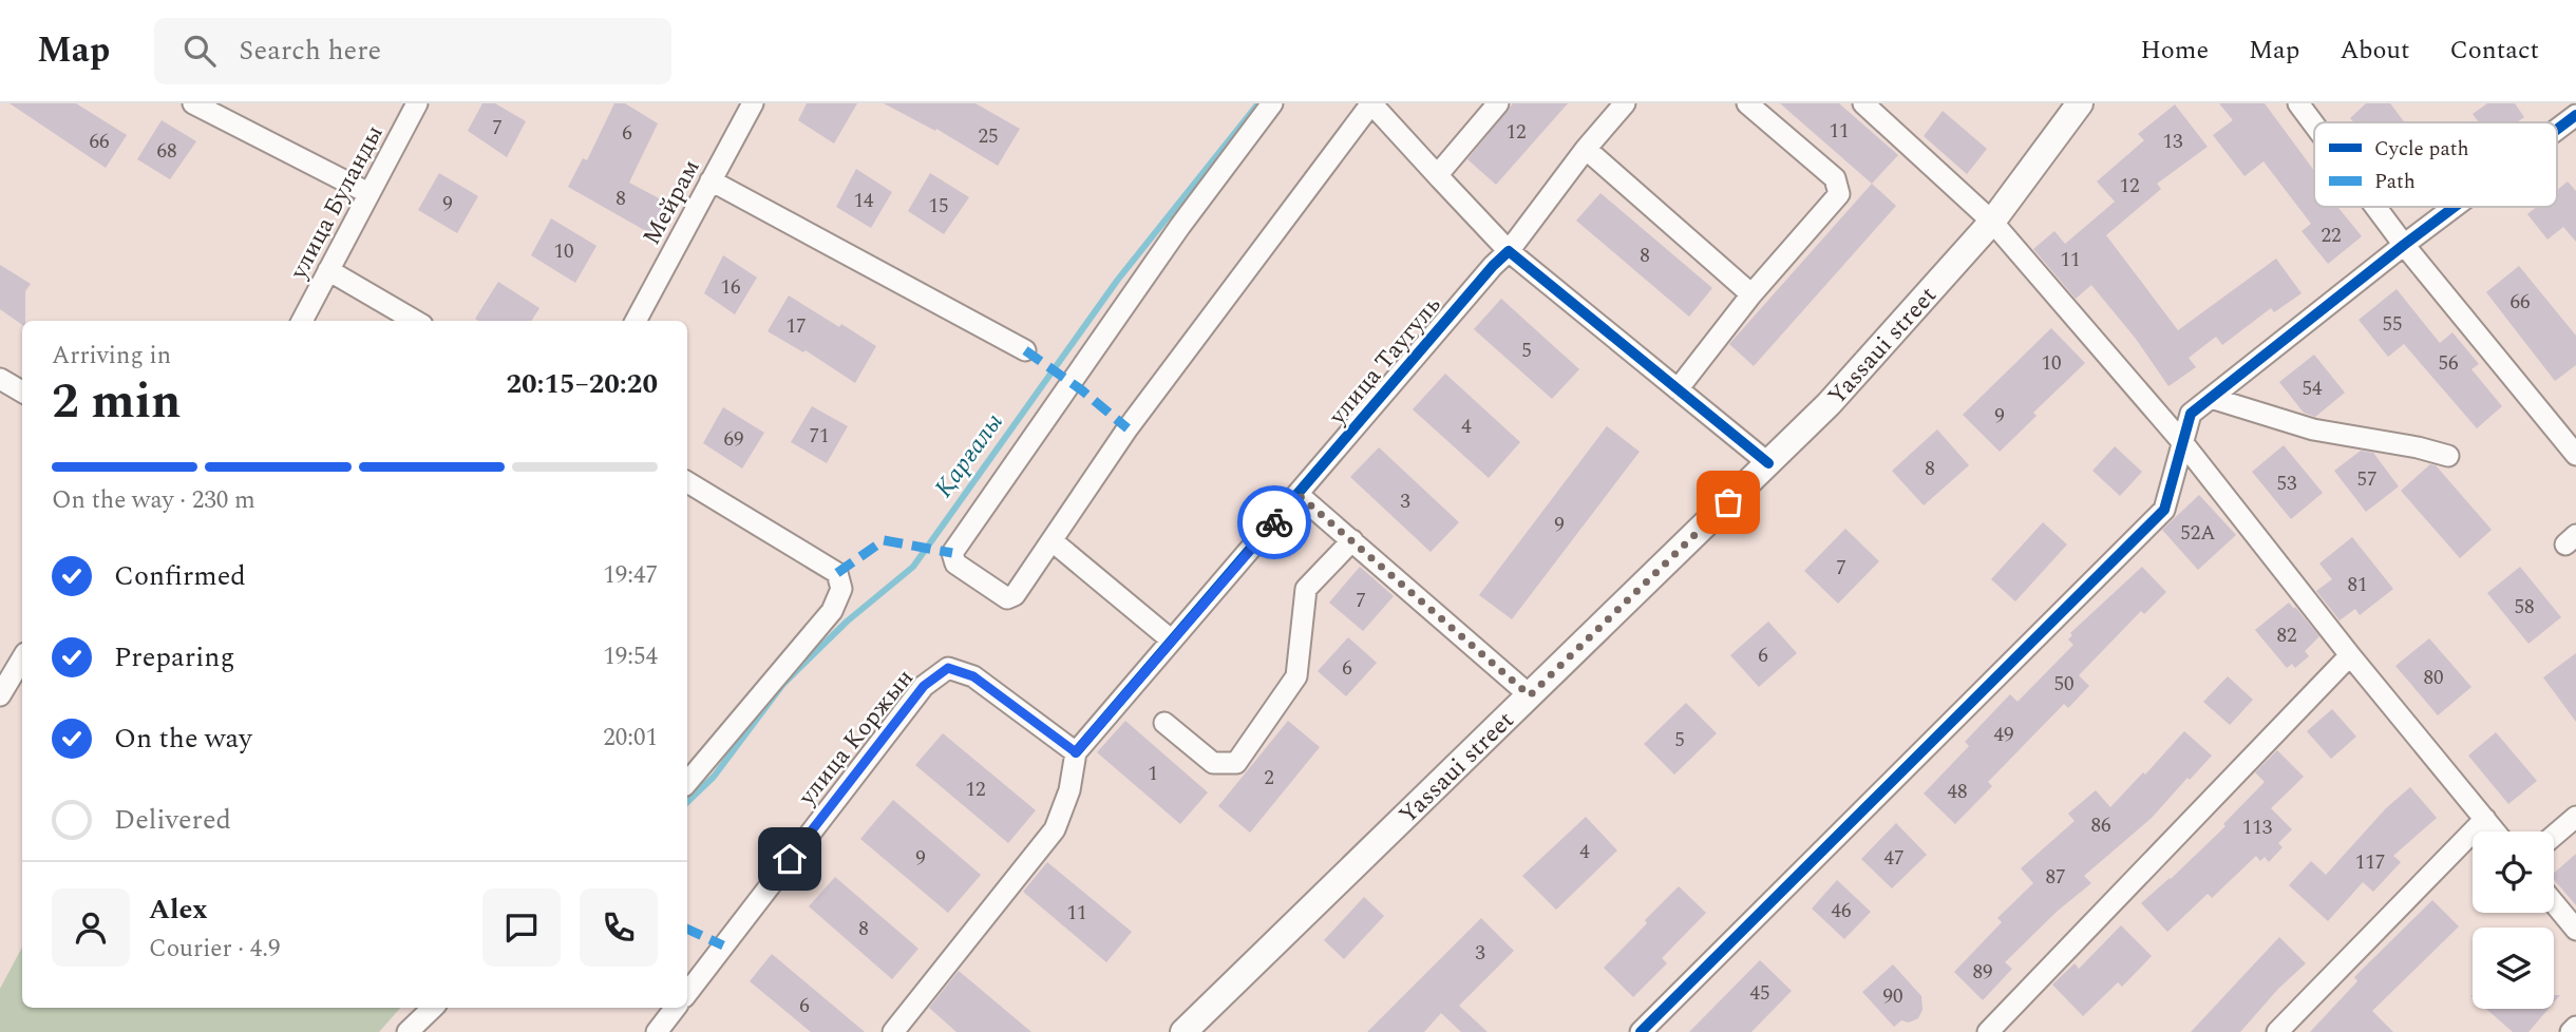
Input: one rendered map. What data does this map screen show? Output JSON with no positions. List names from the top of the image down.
{
  "streets": {
    "main road": ["Yassaui street"],
    "street": [
      "улица Буланды",
      "Мейрам",
      "улица Таугуль",
      "улица Коржын"
    ]
  },
  "crossings": [
    ["улица Таугуль", "улица Коржын"]
  ],
  "water": ["Қарғалы"],
  "house_numbers": [
    "7",
    "11",
    "12",
    "6",
    "25",
    "66",
    "13",
    "68",
    "12",
    "8",
    "14",
    "9",
    "15",
    "22",
    "10",
    "8",
    "11",
    "16",
    "66",
    "55",
    "17",
    "5",
    "10",
    "56",
    "54",
    "9",
    "4",
    "71",
    "69",
    "8",
    "57",
    "53",
    "3",
    "9",
    "52А",
    "7",
    "81",
    "7",
    "58",
    "82",
    "6",
    "6",
    "80",
    "50",
    "49",
    "5",
    "1",
    "2",
    "12",
    "48",
    "86",
    "113",
    "4",
    "9",
    "47",
    "117",
    "87",
    "46",
    "11",
    "8",
    "3",
    "89",
    "45",
    "90",
    "6"
  ],
  "legend": ["Cycle path", "Path"],
  "page": {
    "header": "Map",
    "search": "Search here",
    "nav": [
      "Home",
      "Map",
      "About",
      "Contact"
    ],
    "heading": ["2 min", "Arriving in", "20:15–20:20"],
    "panel": ["Alex", "Courier · 4.9"],
    "bar": "On the way · 230 m",
    "list": [
      ["Confirmed", "19:47"],
      ["Preparing", "19:54"],
      ["On the way", "20:01"],
      "Delivered"
    ]
  }
}
